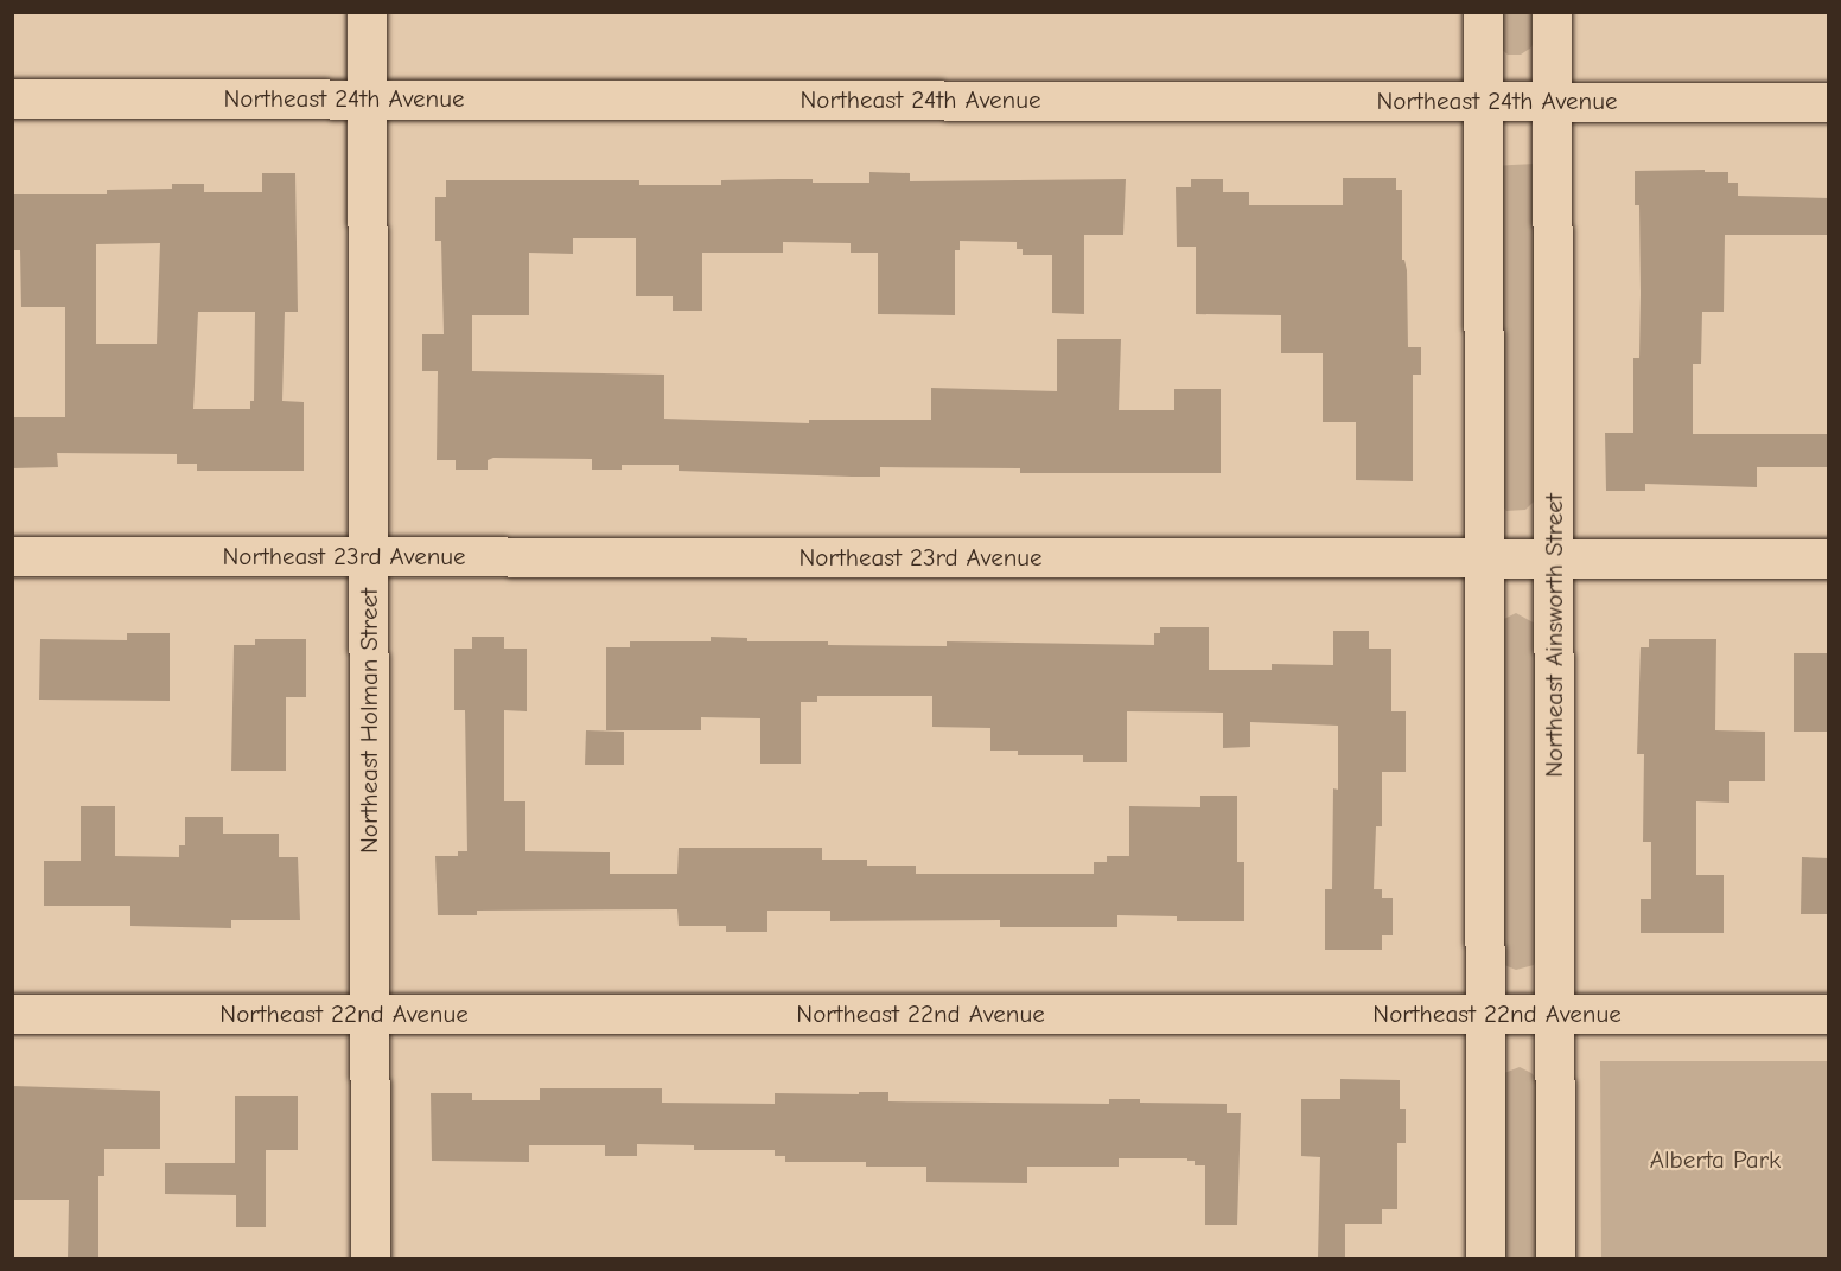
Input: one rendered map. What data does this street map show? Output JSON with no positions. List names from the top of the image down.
{
  "streets": {
    "street": [
      "Northeast 24th Avenue",
      "Northeast 23rd Avenue",
      "Northeast Ainsworth Street",
      "Northeast Holman Street",
      "Northeast 22nd Avenue"
    ]
  },
  "crossings": [
    ["Northeast 24th Avenue", "Northeast Ainsworth Street"],
    ["Northeast 24th Avenue", "Northeast Holman Street"],
    ["Northeast 23rd Avenue", "Northeast Ainsworth Street"],
    ["Northeast 23rd Avenue", "Northeast Holman Street"],
    ["Northeast Ainsworth Street", "Northeast 22nd Avenue"],
    ["Northeast Holman Street", "Northeast 22nd Avenue"]
  ],
  "parks": ["Alberta Park"]
}
